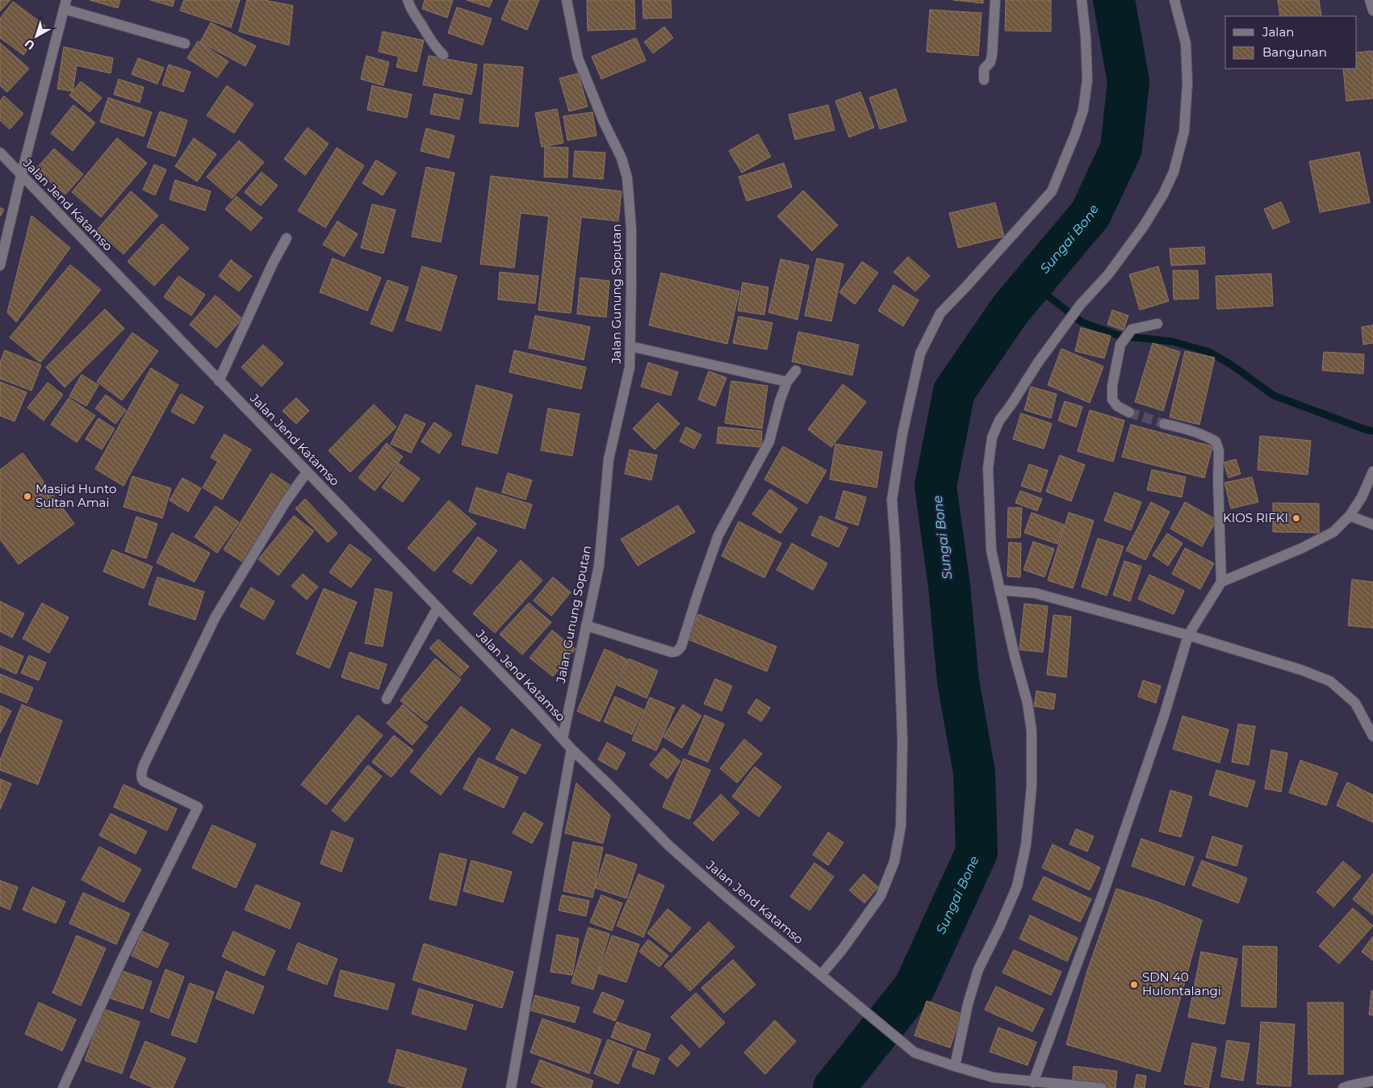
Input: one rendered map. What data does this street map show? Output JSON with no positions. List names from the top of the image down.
{
  "streets": {
    "street": ["Jalan Jend Katamso", "Jalan Gunung Soputan"]
  },
  "crossings": [
    ["Jalan Jend Katamso", "Jalan Gunung Soputan"]
  ],
  "water": ["Sungai Bone"],
  "places": ["Masjid Hunto Sultan Amai", "KIOS RIFKI", "SDN 40 Hulontalangi"],
  "legend": ["Jalan", "Bangunan"],
  "north": "bottom left"
}
